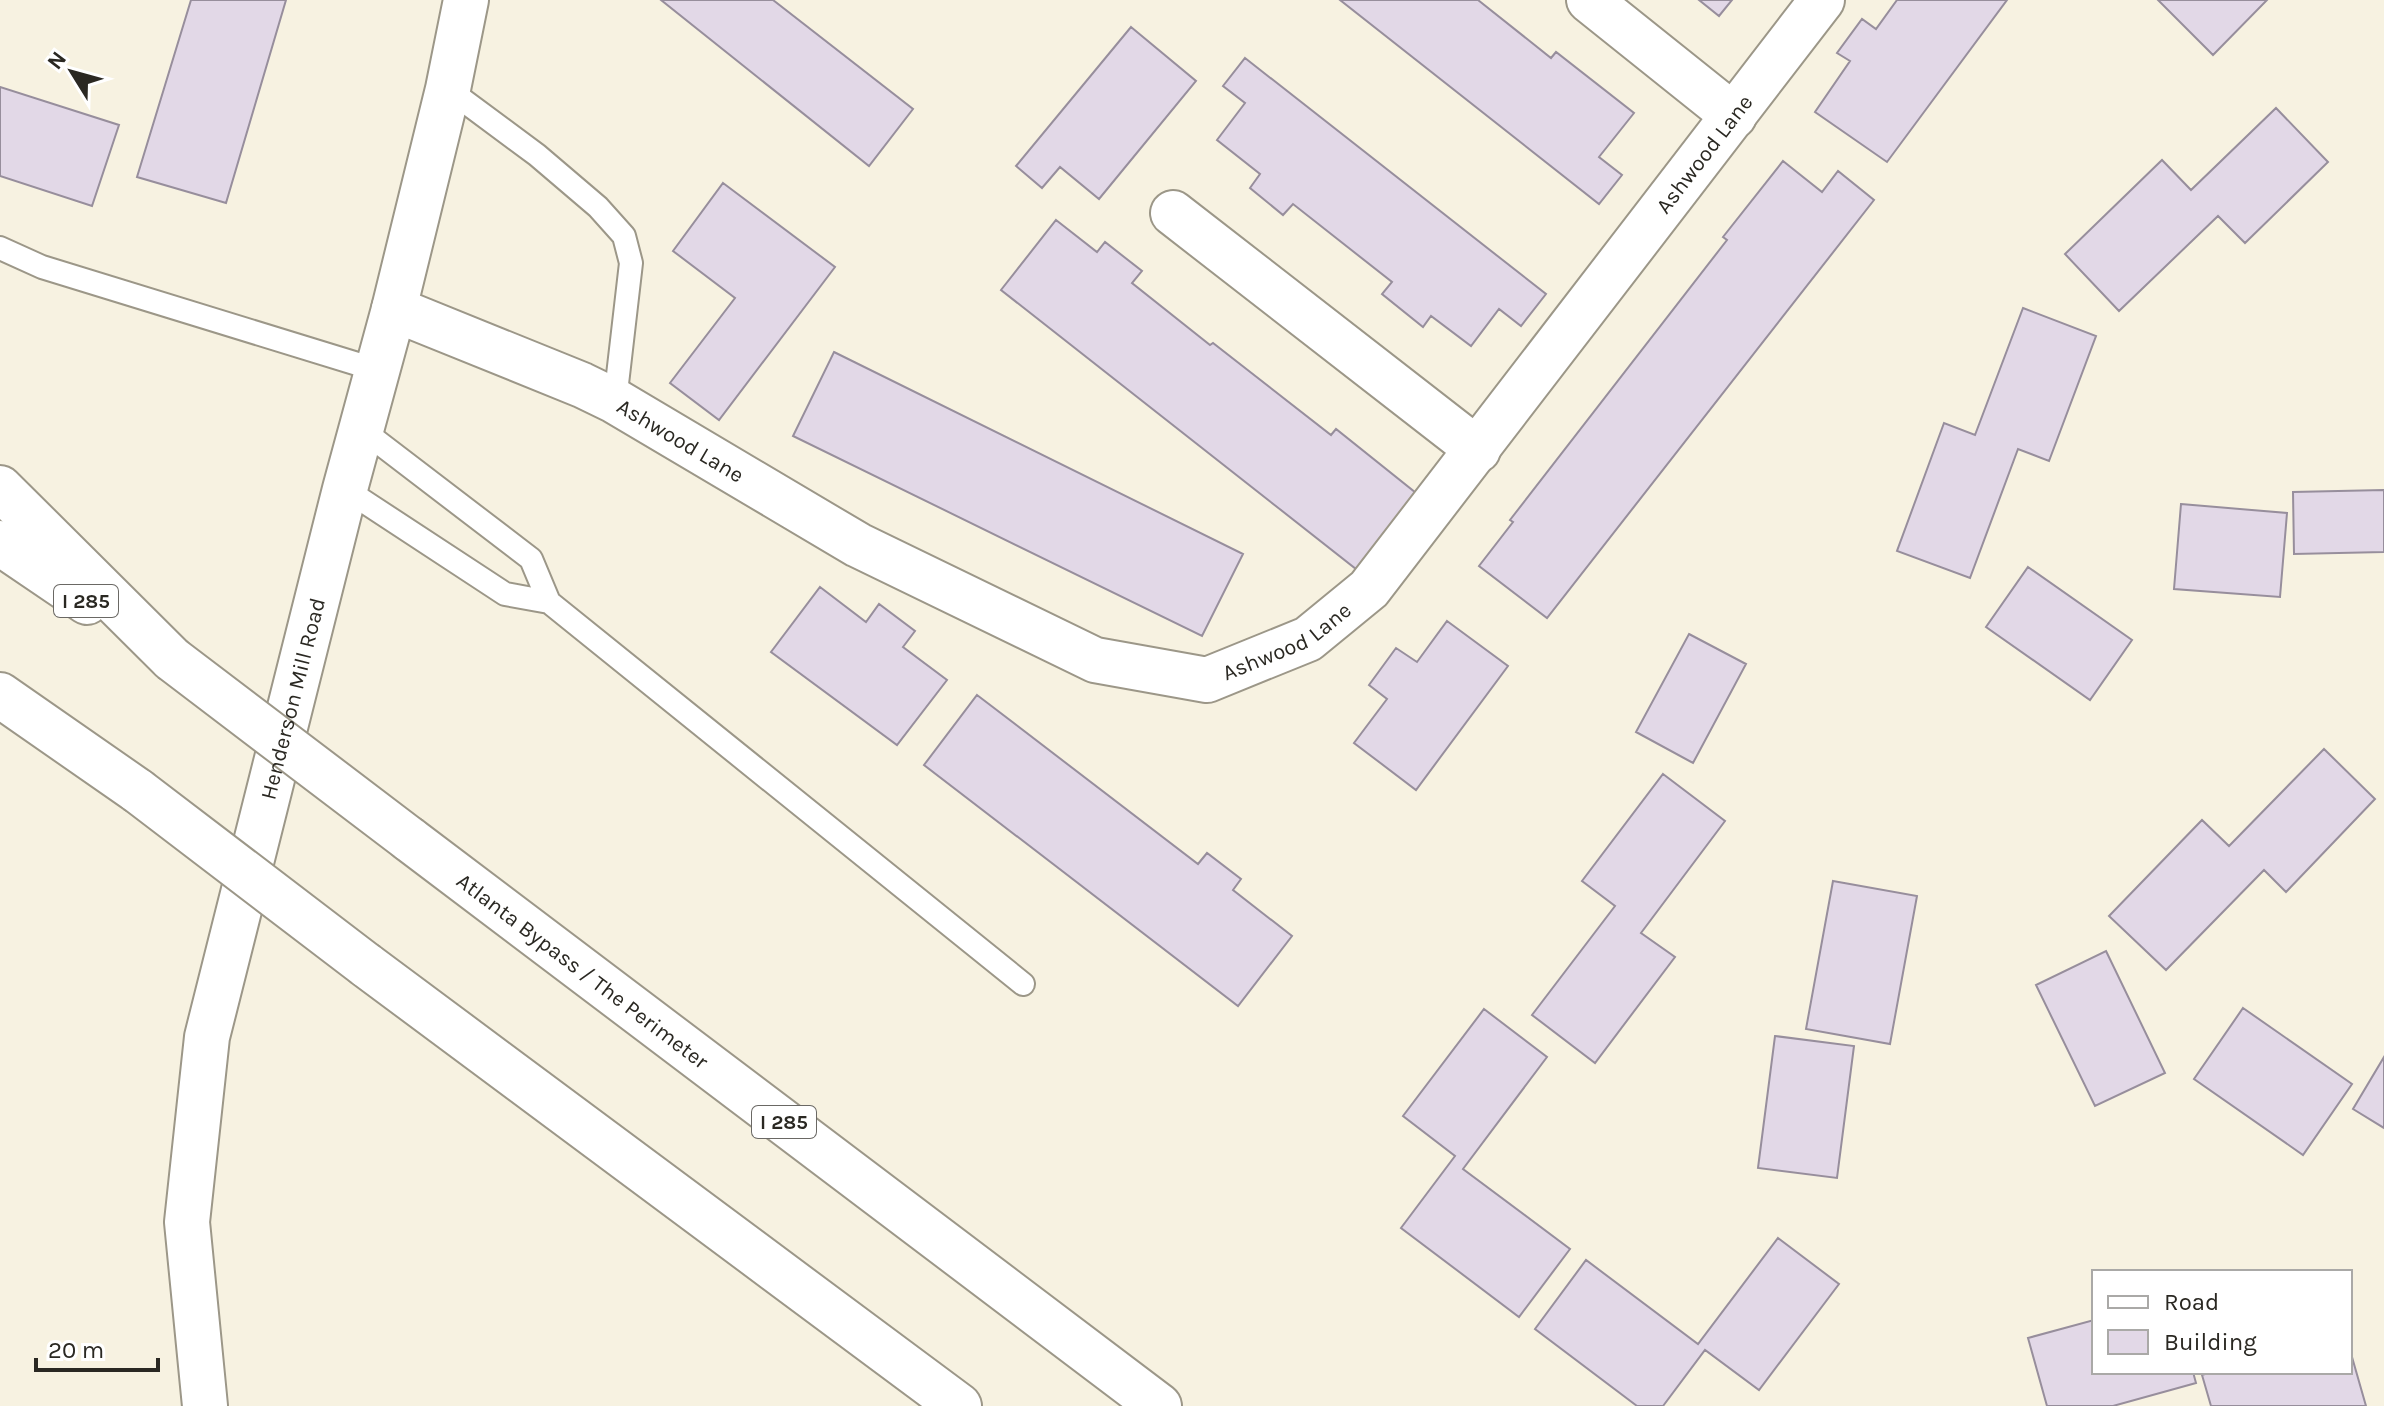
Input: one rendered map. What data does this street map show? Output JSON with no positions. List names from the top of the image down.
{
  "streets": {
    "main road": [
      "Ashwood Lane",
      "I 285",
      "Henderson Mill Road",
      "Atlanta Bypass / The Perimeter"
    ]
  },
  "crossings": [
    ["Ashwood Lane", "Henderson Mill Road"]
  ],
  "legend": ["Road", "Building"],
  "scale_bar": "20 m",
  "north": "top left"
}
